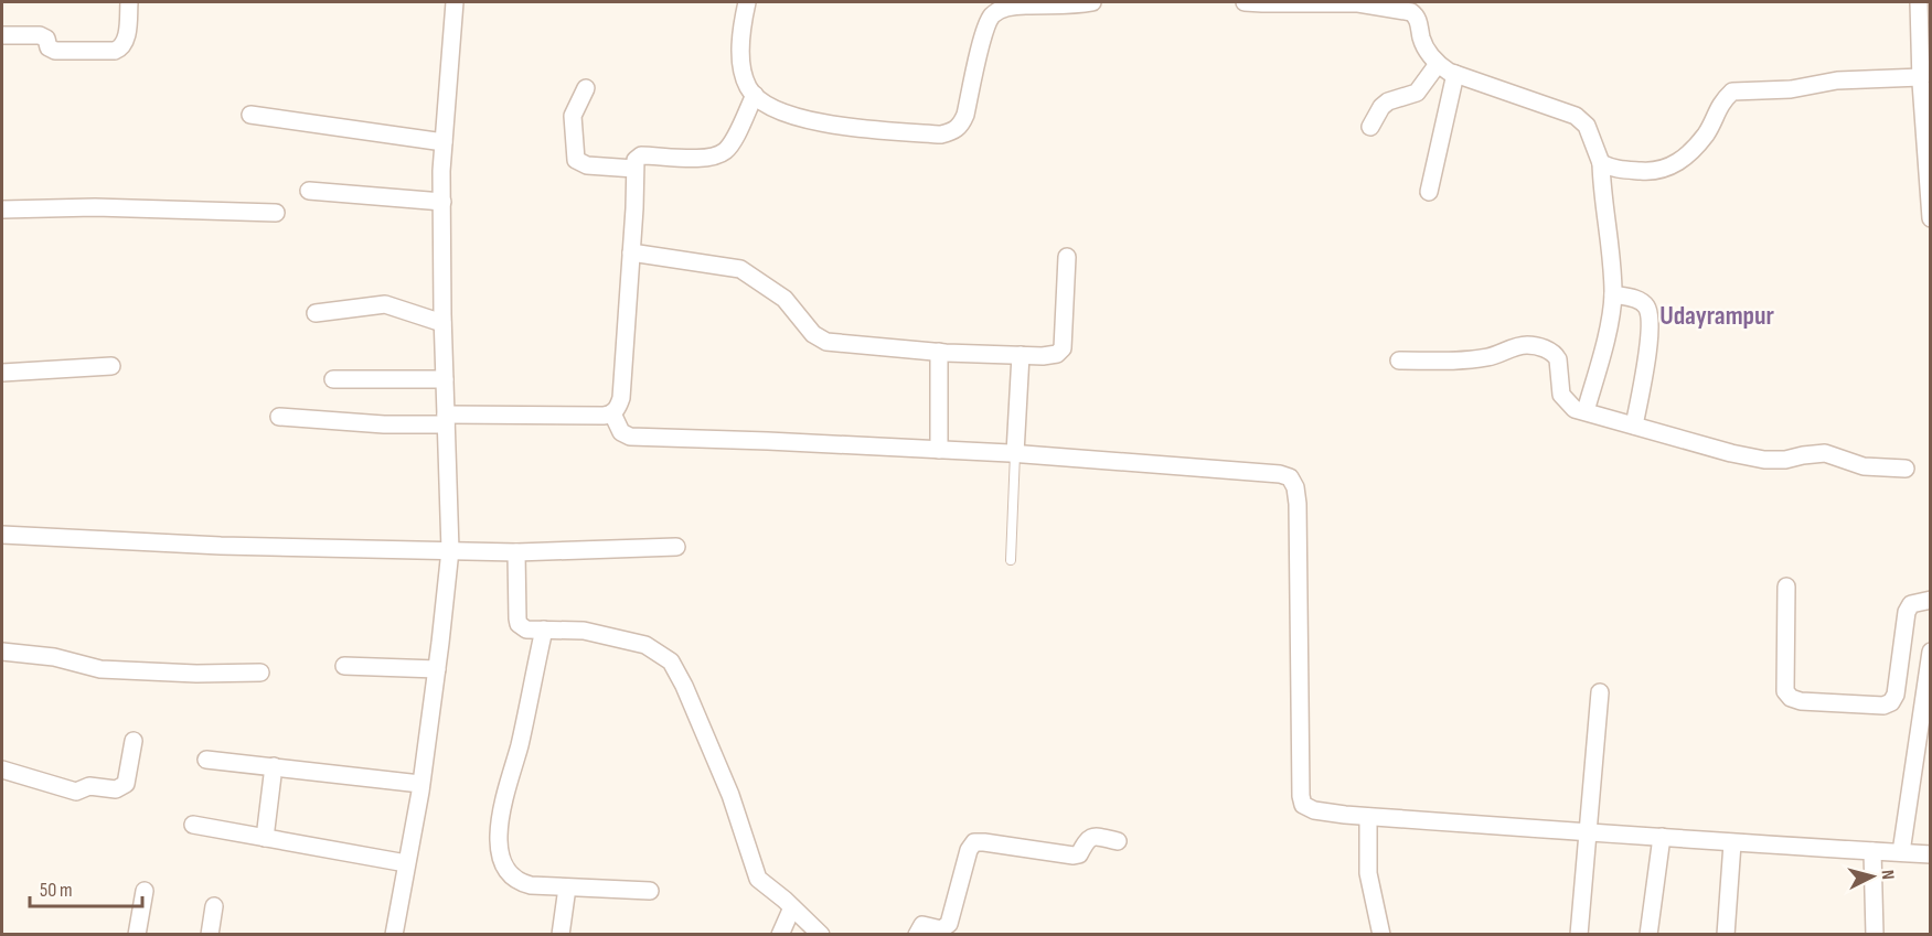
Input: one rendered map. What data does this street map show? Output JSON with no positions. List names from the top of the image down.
{
  "districts": ["Udayrampur"],
  "scale_bar": "50 m",
  "north": "right"
}
